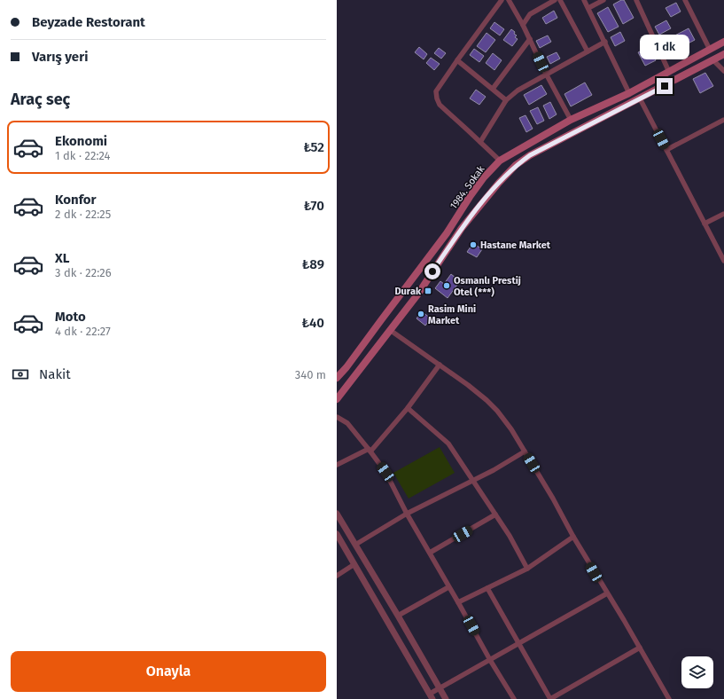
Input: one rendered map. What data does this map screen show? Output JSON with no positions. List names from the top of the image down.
{
  "streets": {
    "main road": ["1984. Sokak"]
  },
  "places": {
    "other": ["Hastane Market", "Osmanlı Prestij Otel (***)", "Rasim Mini Market"],
    "transit": ["Durak"]
  },
  "page": {
    "banner": ["Beyzade Restorant", "Varış yeri"],
    "bubble": "1 dk",
    "heading": "Araç seç",
    "list": [
      {
        "name": "Ekonomi",
        "note": "1 dk · 22:24",
        "value": "₺52"
      },
      {
        "name": "Konfor",
        "note": "2 dk · 22:25",
        "value": "₺70"
      },
      {
        "name": "XL",
        "note": "3 dk · 22:26",
        "value": "₺89"
      },
      {
        "name": "Moto",
        "note": "4 dk · 22:27",
        "value": "₺40"
      }
    ],
    "pay": ["Nakit", "340 m"],
    "buttons": "Onayla"
  }
}
